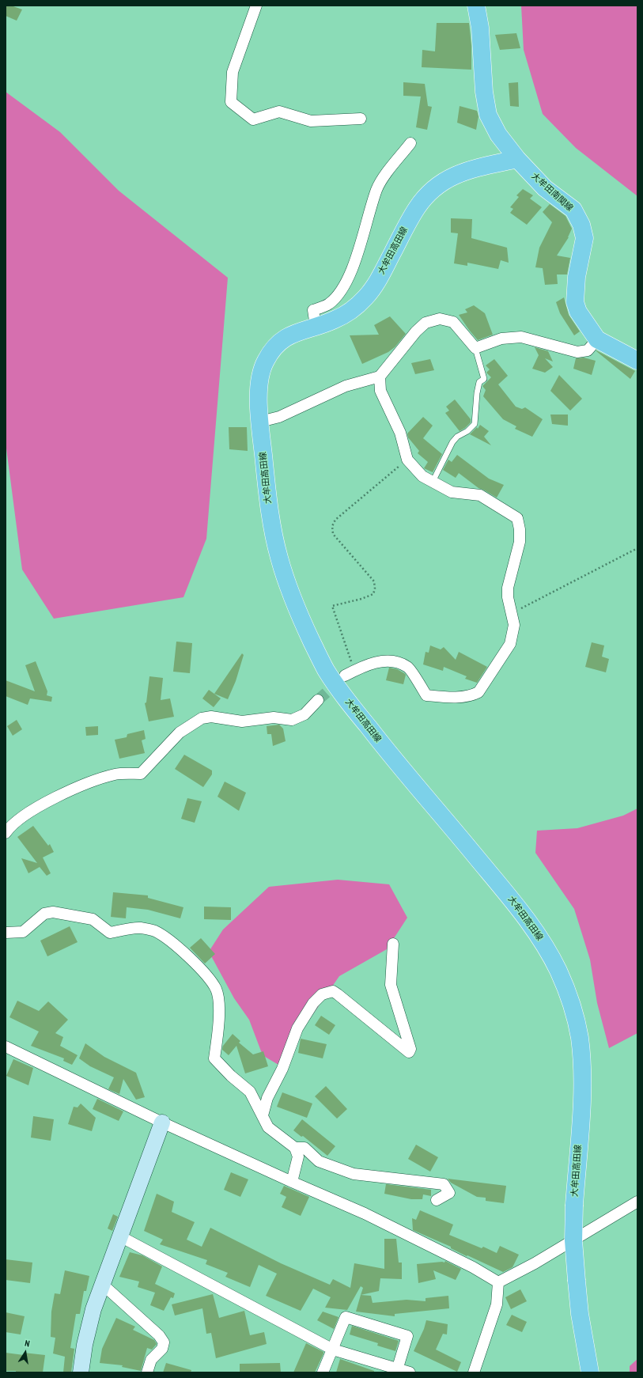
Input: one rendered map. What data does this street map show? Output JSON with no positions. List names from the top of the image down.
{
  "streets": {
    "main road": ["大牟田南関線", "大牟田高田線"]
  },
  "crossings": [
    ["大牟田南関線", "大牟田高田線"]
  ],
  "north": "top"
}
